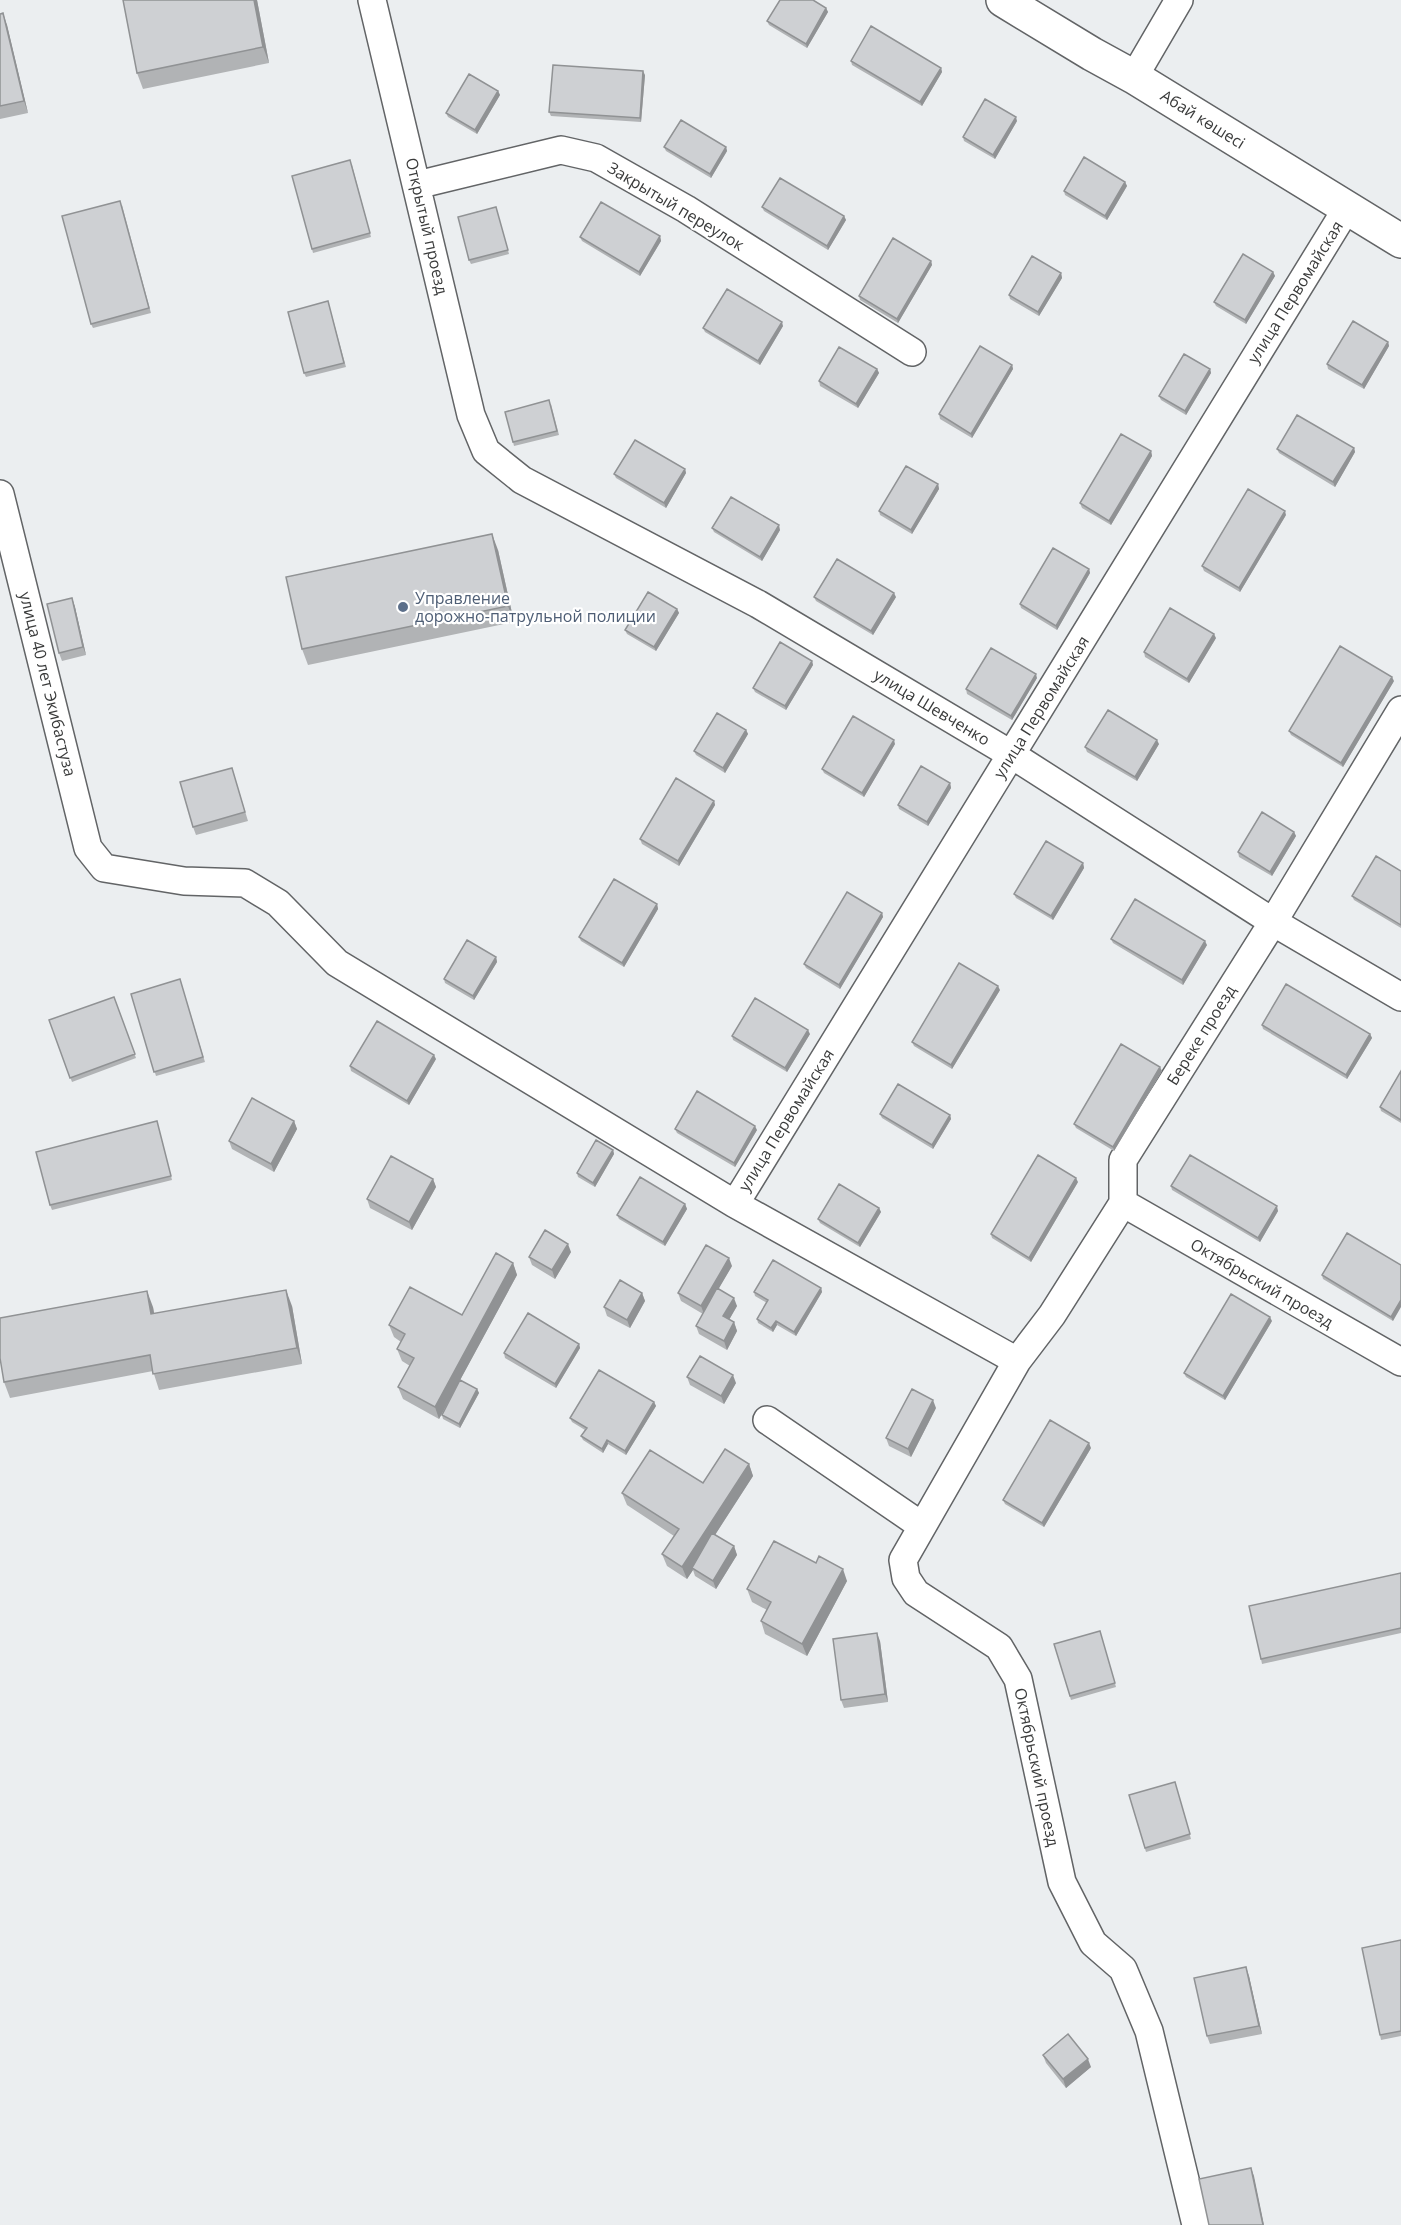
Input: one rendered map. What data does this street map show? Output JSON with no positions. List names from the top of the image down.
{
  "streets": {
    "street": [
      "Абай көшесі",
      "Закрытый переулок",
      "Открытый проезд",
      "улица Первомайская",
      "улица 40 лет Экибастуза",
      "улица Шевченко",
      "Береке проезд",
      "Октябрьский проезд"
    ]
  },
  "crossings": [
    ["Абай көшесі", "улица Первомайская"],
    ["Закрытый переулок", "Открытый проезд"],
    ["Открытый проезд", "улица Шевченко"],
    ["улица Первомайская", "улица 40 лет Экибастуза"],
    ["улица Первомайская", "улица Шевченко"],
    ["улица Первомайская", "Октябрьский проезд"],
    ["улица Шевченко", "Береке проезд"],
    ["Береке проезд", "Октябрьский проезд"]
  ],
  "places": ["Управление дорожно-патрульной полиции"]
}
